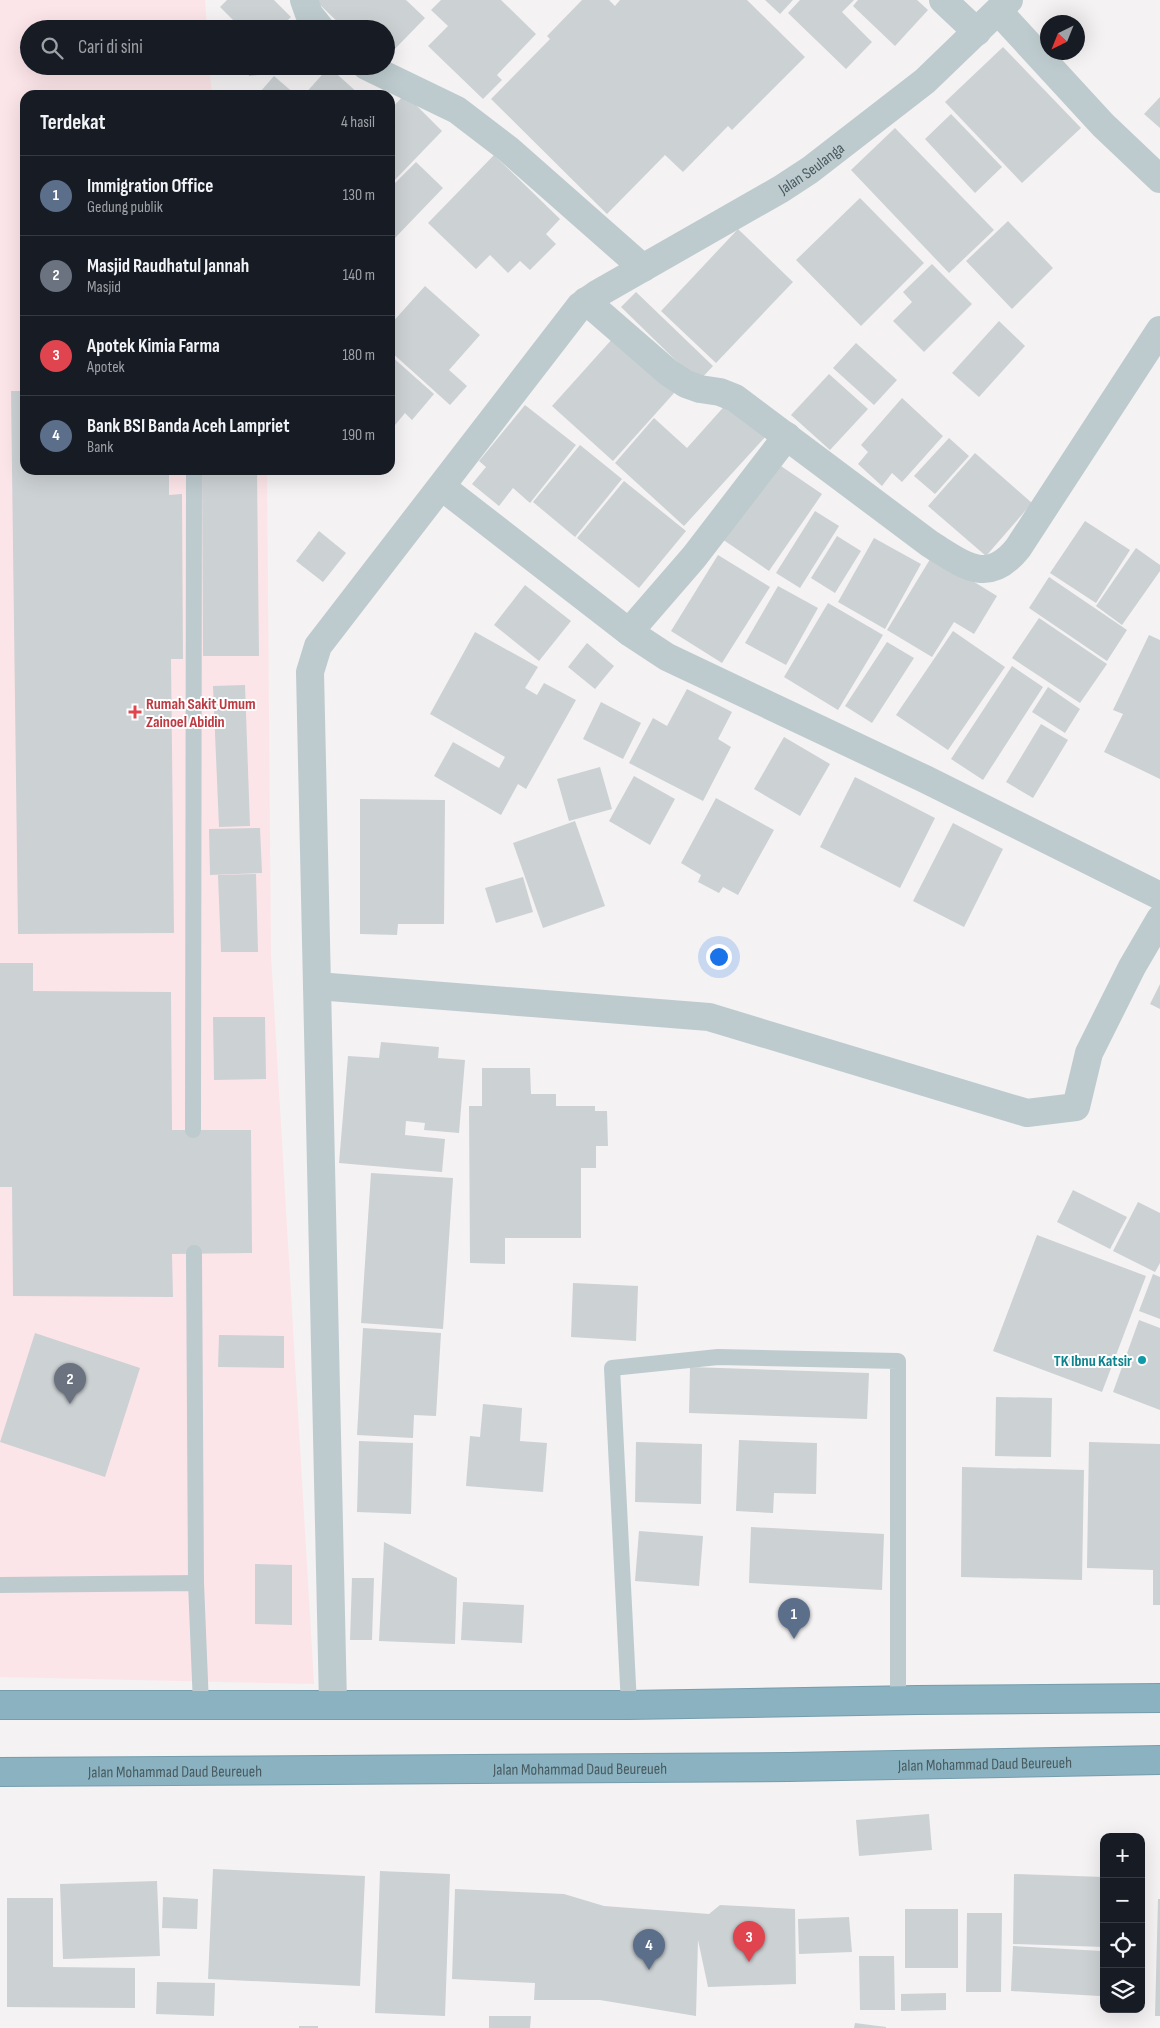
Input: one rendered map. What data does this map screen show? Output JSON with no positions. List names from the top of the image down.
{
  "streets": {
    "highway": ["Jalan Mohammad Daud Beureueh"],
    "street": ["Jalan Seulanga"]
  },
  "places": {
    "health": ["Rumah Sakit Umum Zainoel Abidin"],
    "other": ["TK Ibnu Katsir"]
  },
  "north": "bottom left",
  "page": {
    "search": "Cari di sini",
    "heading": ["Terdekat", "4 hasil"],
    "list": [
      {
        "mark": "1",
        "name": "Immigration Office",
        "note": "Gedung publik",
        "value": "130 m"
      },
      {
        "mark": "2",
        "name": "Masjid Raudhatul Jannah",
        "note": "Masjid",
        "value": "140 m"
      },
      {
        "mark": "3",
        "name": "Apotek Kimia Farma",
        "note": "Apotek",
        "value": "180 m"
      },
      {
        "mark": "4",
        "name": "Bank BSI Banda Aceh Lampriet",
        "note": "Bank",
        "value": "190 m"
      }
    ],
    "pins": [
      "2",
      "1",
      "3",
      "4"
    ],
    "map_buttons": ["+", "−"]
  }
}
